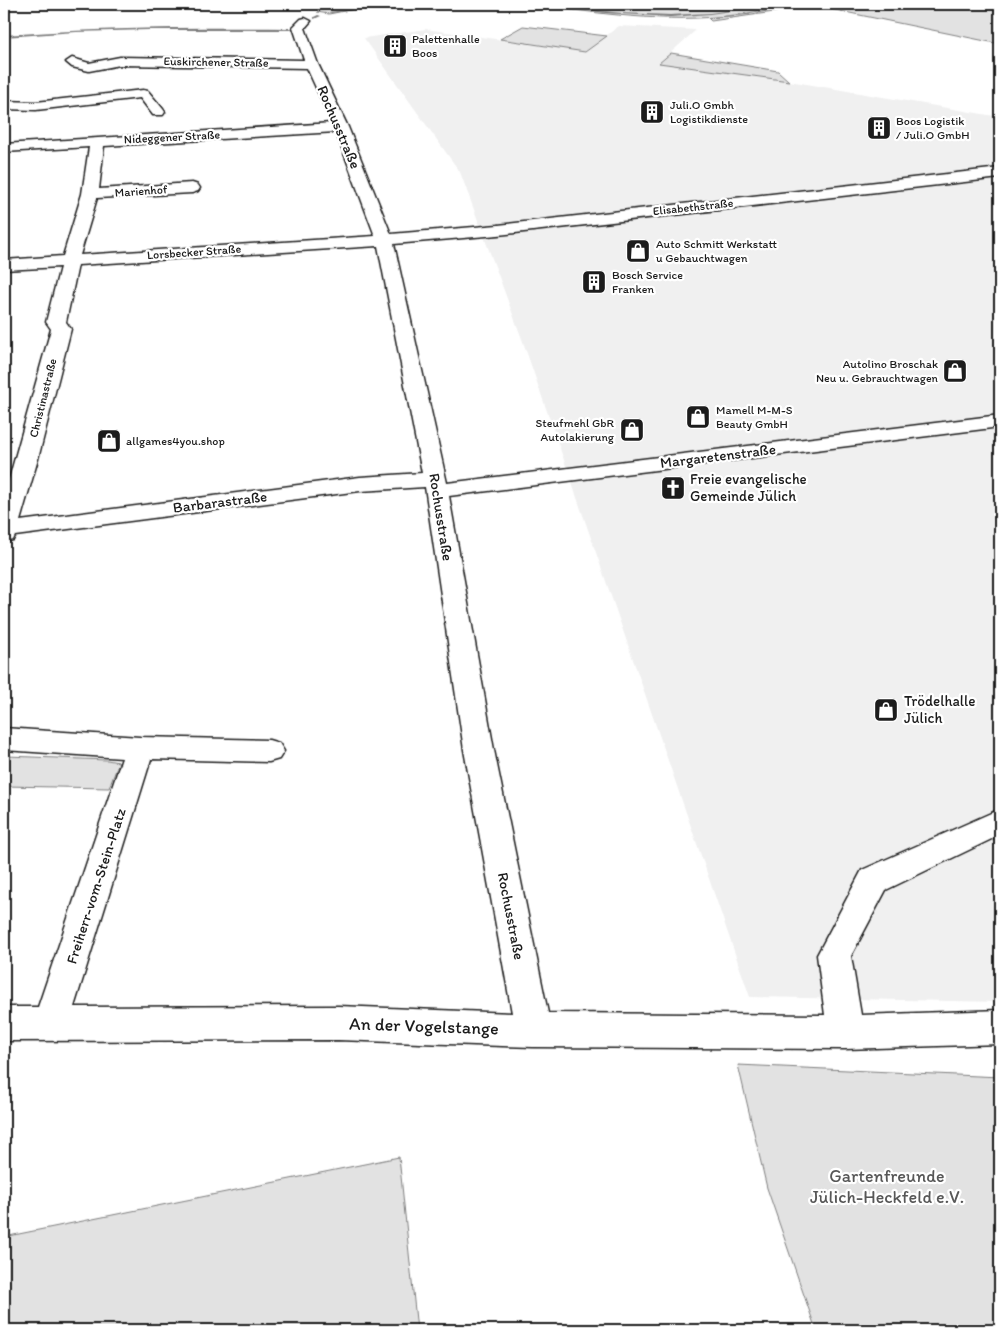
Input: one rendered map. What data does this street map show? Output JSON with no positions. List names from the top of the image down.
{
  "streets": {
    "street": [
      "Euskirchener Straße",
      "Rochusstraße",
      "Nideggener Straße",
      "Marienhof",
      "Elisabethstraße",
      "Lorsbecker Straße",
      "Christinastraße",
      "Margaretenstraße",
      "Barbarastraße",
      "Freiherr-vom-Stein-Platz",
      "An der Vogelstange"
    ]
  },
  "crossings": [
    ["Euskirchener Straße", "Rochusstraße"],
    ["Rochusstraße", "Nideggener Straße"],
    ["Rochusstraße", "Elisabethstraße"],
    ["Rochusstraße", "Lorsbecker Straße"],
    ["Rochusstraße", "Margaretenstraße"],
    ["Rochusstraße", "Barbarastraße"],
    ["Rochusstraße", "An der Vogelstange"],
    ["Elisabethstraße", "Lorsbecker Straße"],
    ["Lorsbecker Straße", "Christinastraße"],
    ["Christinastraße", "Barbarastraße"],
    ["Margaretenstraße", "Barbarastraße"],
    ["Freiherr-vom-Stein-Platz", "An der Vogelstange"]
  ],
  "parks": ["Gartenfreunde Jülich-Heckfeld e.V."],
  "places": {
    "building": [
      "Palettenhalle Boos",
      "Juli.O Gmbh Logistikdienste",
      "Boos Logistik / Juli.O GmbH",
      "Bosch Service Franken"
    ],
    "shop": [
      "Auto Schmitt Werkstatt u Gebauchtwagen",
      "Autolino Broschak Neu u. Gebrauchtwagen",
      "Mamell M-M-S Beauty GmbH",
      "Steufmehl GbR Autolakierung",
      "allgames4you.shop",
      "Trödelhalle Jülich"
    ],
    "church": ["Freie evangelische Gemeinde Jülich"]
  }
}
